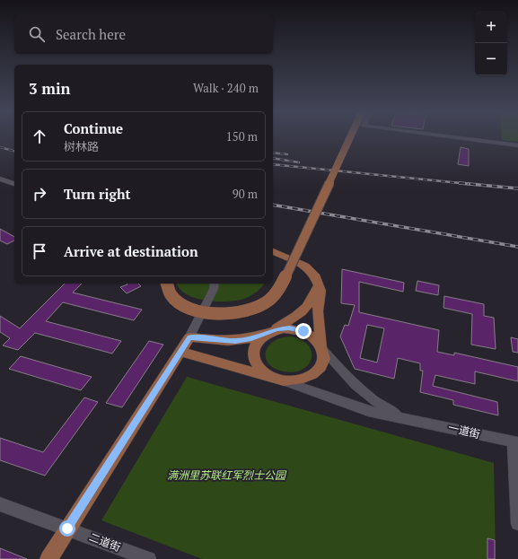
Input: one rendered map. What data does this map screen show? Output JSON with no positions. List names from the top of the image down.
{
  "streets": {
    "street": ["一道街", "二道街"]
  },
  "parks": ["满洲里苏联红军烈士公园"],
  "page": {
    "map_buttons": ["+", "−"],
    "search": "Search here",
    "heading": ["3 min", "Walk · 240 m"],
    "list": [
      ["Continue", "树林路", "150 m"],
      ["Turn right", "90 m"],
      "Arrive at destination"
    ]
  }
}
